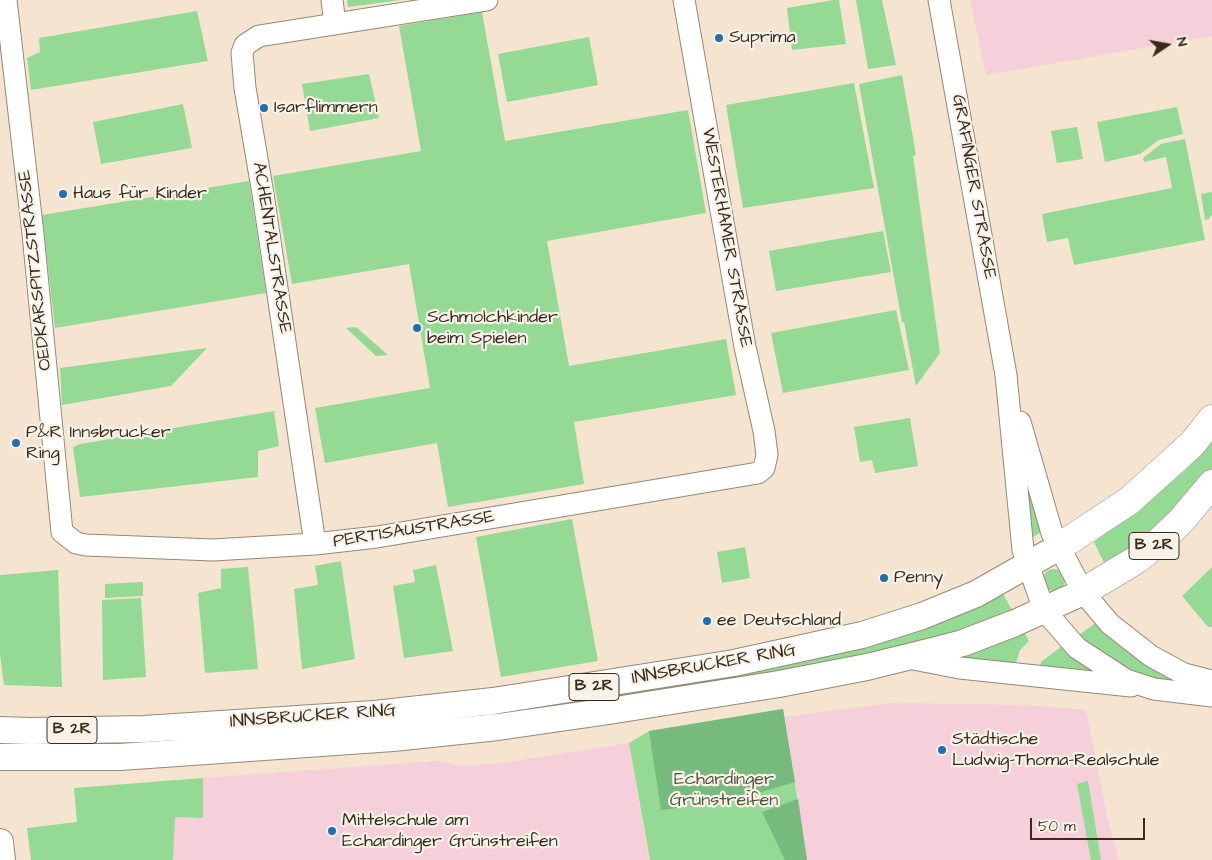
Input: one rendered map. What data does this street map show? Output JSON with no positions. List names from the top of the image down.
{
  "streets": {
    "highway": ["B 2R", "INNSBRUCKER RING"],
    "street": [
      "GRAFINGER STRASSE",
      "WESTERHAMER STRASSE",
      "ACHENTALSTRASSE",
      "OEDKARSPITZSTRASSE",
      "PERTISAUSTRASSE"
    ]
  },
  "crossings": [
    ["GRAFINGER STRASSE", "INNSBRUCKER RING"],
    ["WESTERHAMER STRASSE", "PERTISAUSTRASSE"],
    ["ACHENTALSTRASSE", "PERTISAUSTRASSE"],
    ["OEDKARSPITZSTRASSE", "PERTISAUSTRASSE"]
  ],
  "parks": ["Echardinger Grünstreifen"],
  "places": [
    "Suprima",
    "Isarflimmern",
    "Haus für Kinder",
    "Schmolchkinder beim Spielen",
    "P&R Innsbrucker Ring",
    "Penny",
    "ee Deutschland",
    "Städtische Ludwig-Thoma-Realschule",
    "Mittelschule am Echardinger Grünstreifen"
  ],
  "scale_bar": "50 m",
  "north": "right"
}
